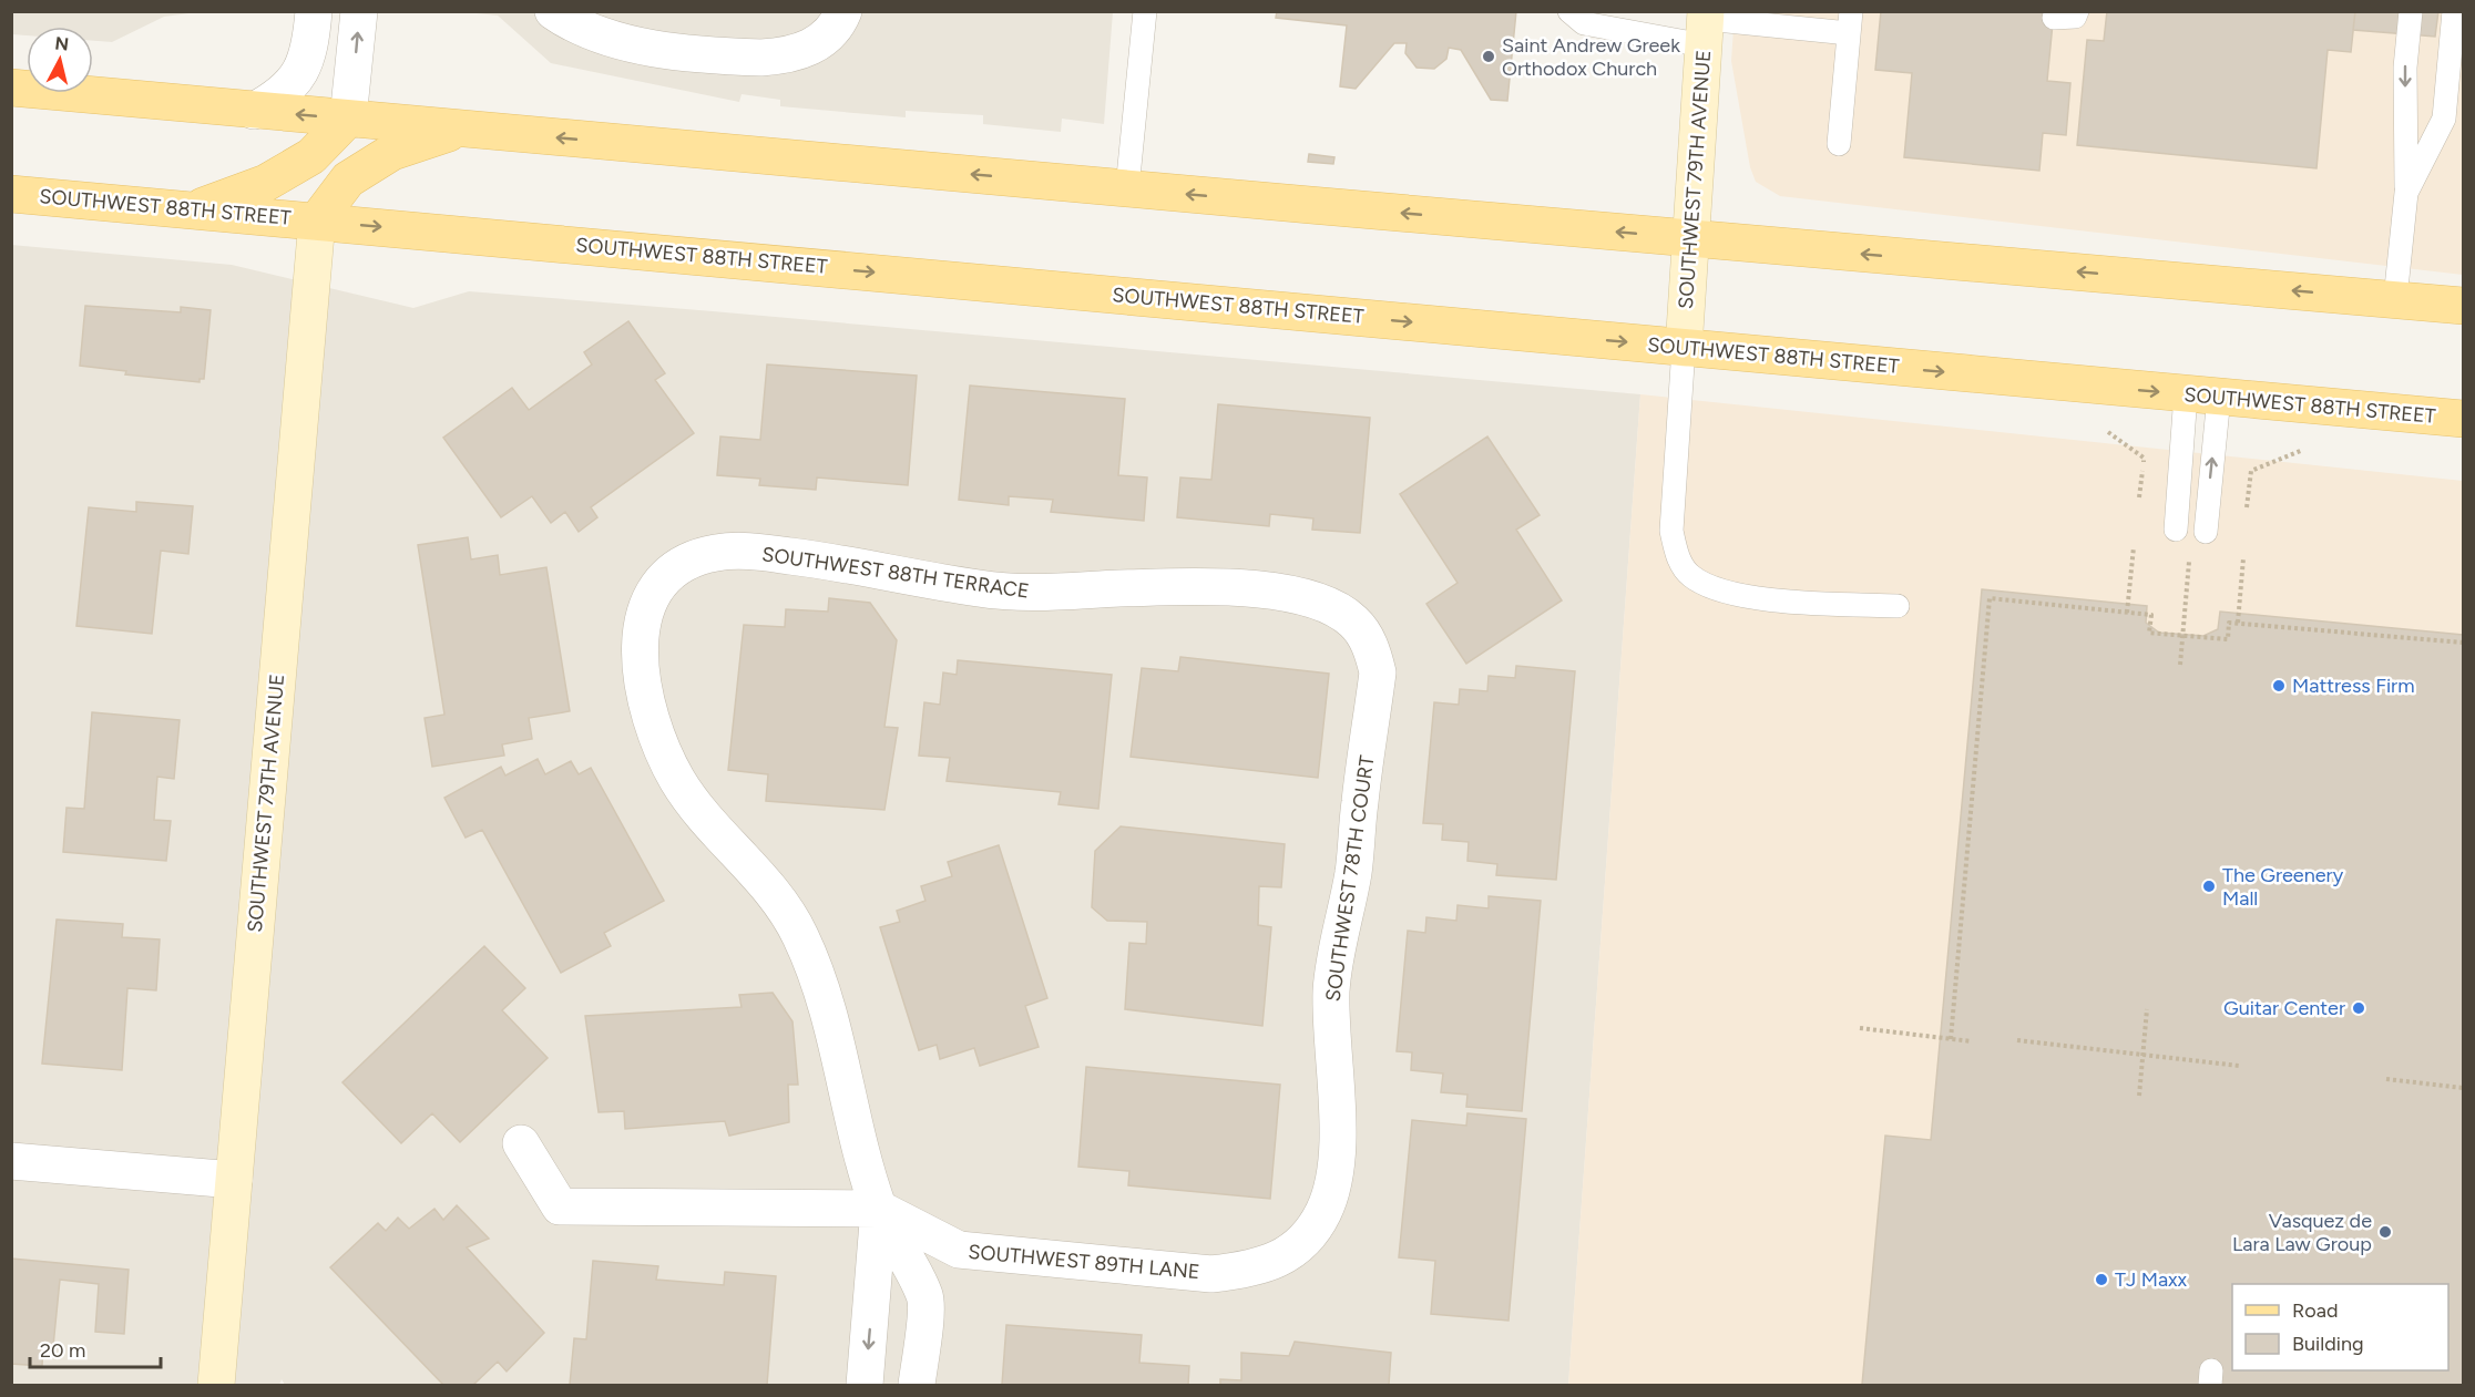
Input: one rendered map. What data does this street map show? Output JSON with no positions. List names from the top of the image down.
{
  "streets": {
    "main road": ["SOUTHWEST 88TH STREET"],
    "street": [
      "SOUTHWEST 79TH AVENUE",
      "SOUTHWEST 88TH TERRACE",
      "SOUTHWEST 78TH COURT",
      "SOUTHWEST 89TH LANE"
    ]
  },
  "crossings": [
    ["SOUTHWEST 79TH AVENUE", "SOUTHWEST 88TH STREET"],
    ["SOUTHWEST 88TH TERRACE", "SOUTHWEST 78TH COURT"],
    ["SOUTHWEST 88TH TERRACE", "SOUTHWEST 89TH LANE"],
    ["SOUTHWEST 78TH COURT", "SOUTHWEST 89TH LANE"]
  ],
  "places": [
    "Saint Andrew Greek Orthodox Church",
    "Mattress Firm",
    "The Greenery Mall",
    "Guitar Center",
    "Vasquez de Lara Law Group",
    "TJ Maxx"
  ],
  "legend": ["Road", "Building"],
  "scale_bar": "20 m",
  "north": "top"
}
